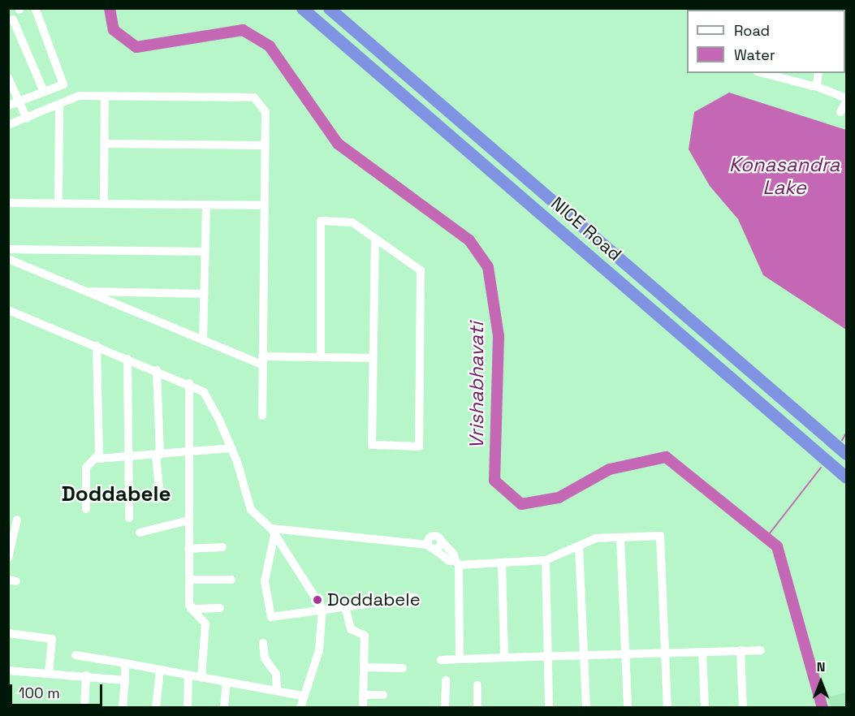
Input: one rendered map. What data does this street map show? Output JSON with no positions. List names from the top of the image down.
{
  "streets": {
    "highway": ["NICE Road"]
  },
  "districts": ["Doddabele"],
  "water": ["Konasandra Lake", "Vrishabhavati"],
  "places": ["Doddabele"],
  "legend": ["Road", "Water"],
  "scale_bar": "100 m",
  "north": "top"
}
